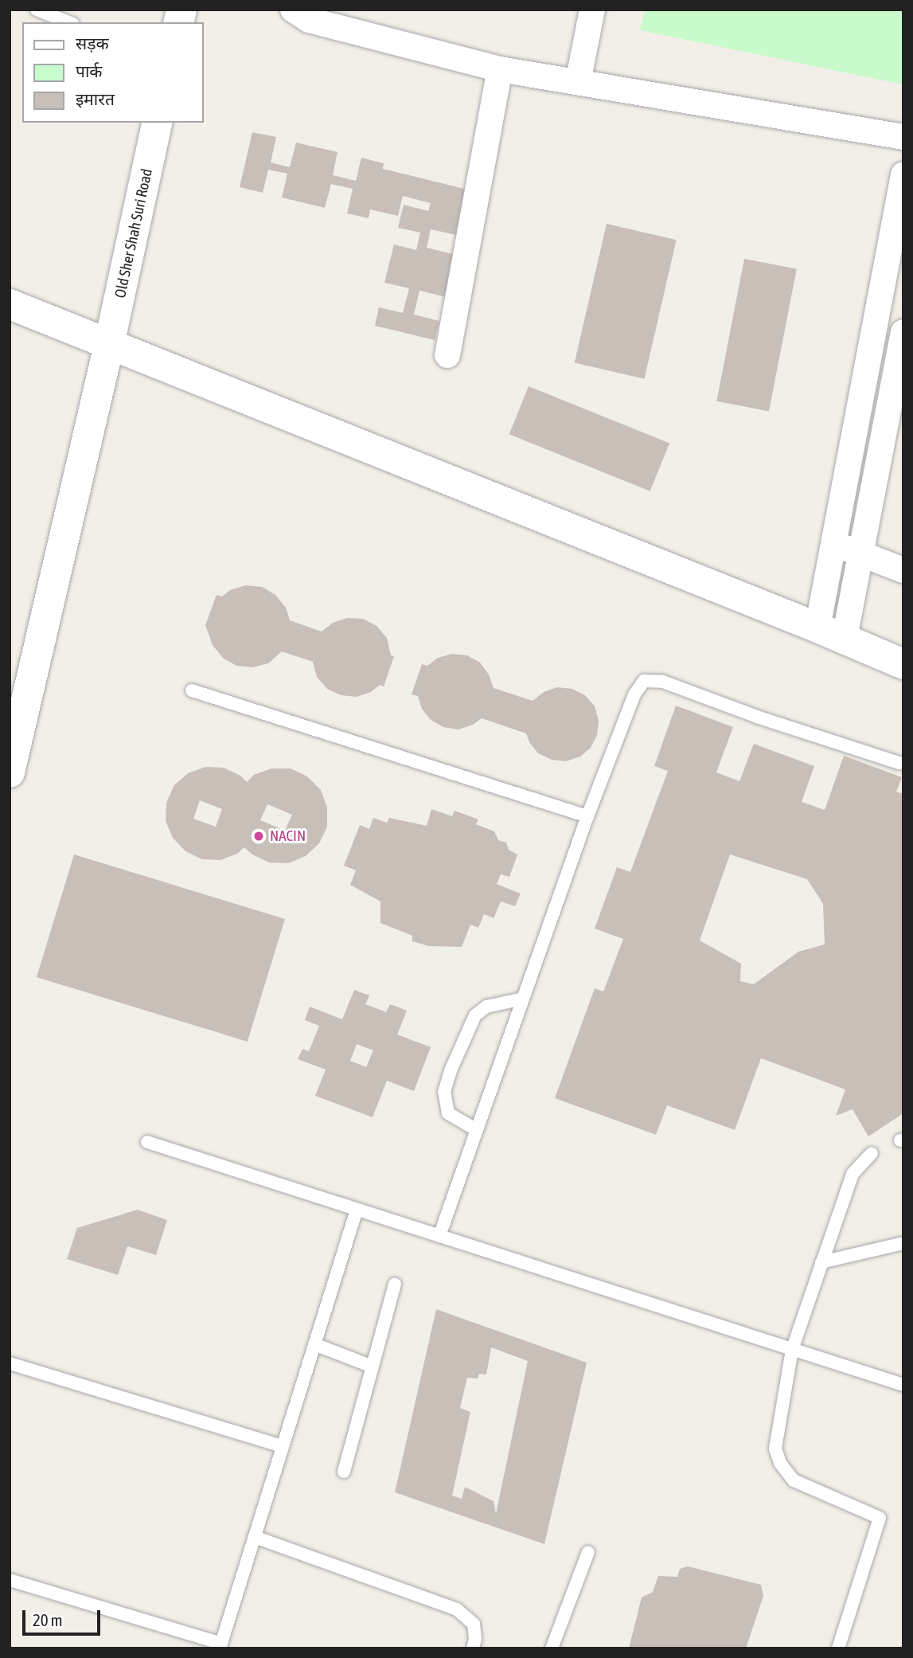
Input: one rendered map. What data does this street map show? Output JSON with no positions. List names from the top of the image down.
{
  "streets": {
    "street": ["Old Sher Shah Suri Road"]
  },
  "places": ["NACIN"],
  "legend": ["सड़क", "पार्क", "इमारत"],
  "scale_bar": "20 m"
}
